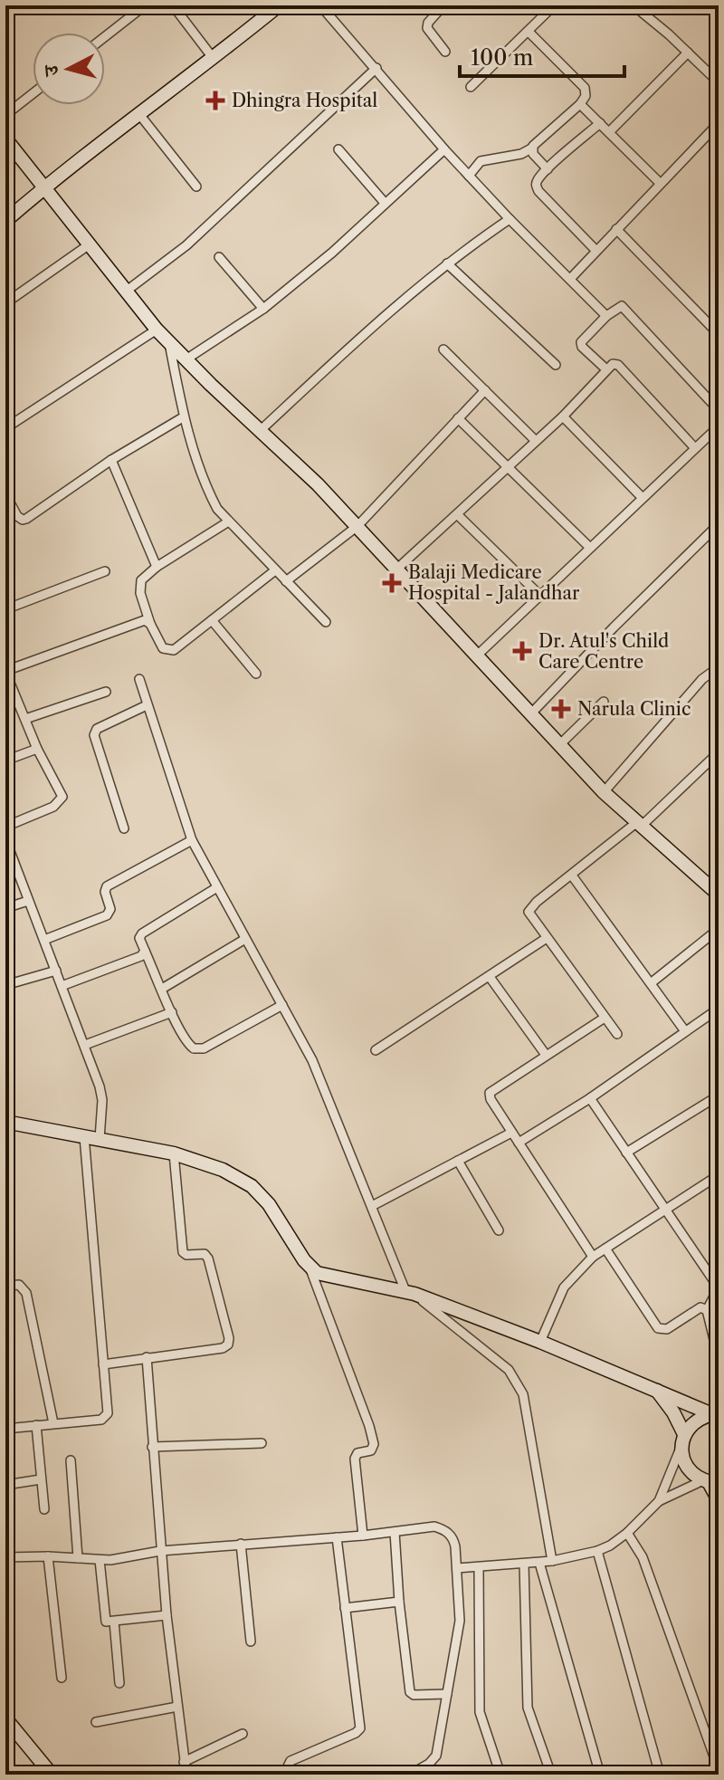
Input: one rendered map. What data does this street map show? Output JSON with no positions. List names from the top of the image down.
{
  "places": {
    "health": [
      "Dhingra Hospital",
      "Balaji Medicare Hospital - Jalandhar",
      "Dr. Atul's Child Care Centre",
      "Narula Clinic"
    ]
  },
  "scale_bar": "100 m",
  "north": "left"
}
